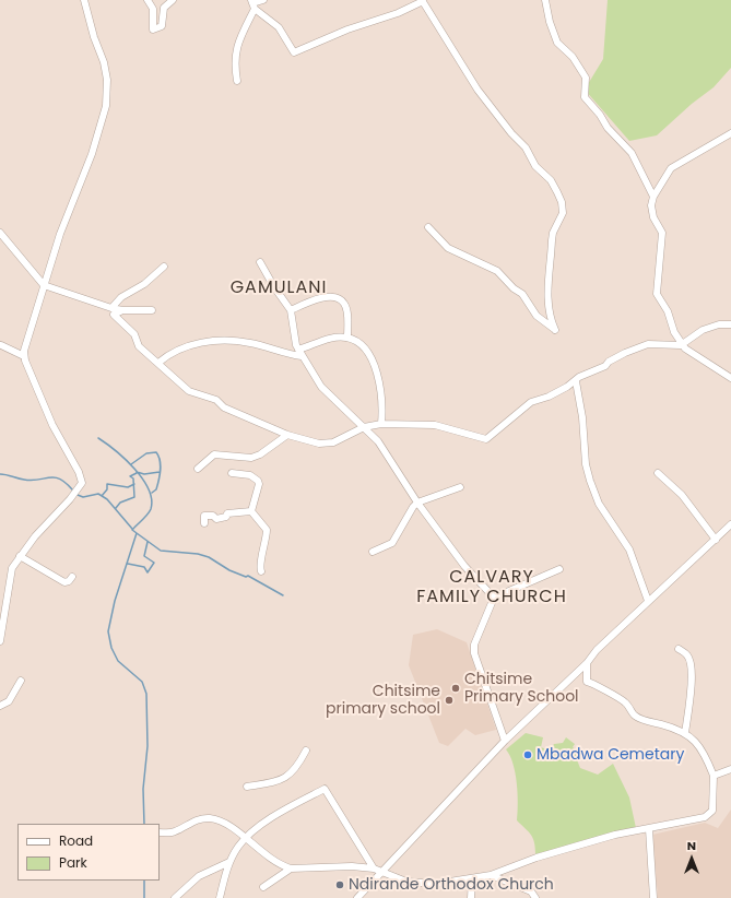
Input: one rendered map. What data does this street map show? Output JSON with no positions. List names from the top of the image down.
{
  "districts": ["GAMULANI", "CALVARY FAMILY CHURCH"],
  "places": [
    "Chitsime Primary School",
    "Chitsime primary school",
    "Mbadwa Cemetary",
    "Ndirande Orthodox Church"
  ],
  "legend": ["Road", "Park"],
  "north": "top"
}
